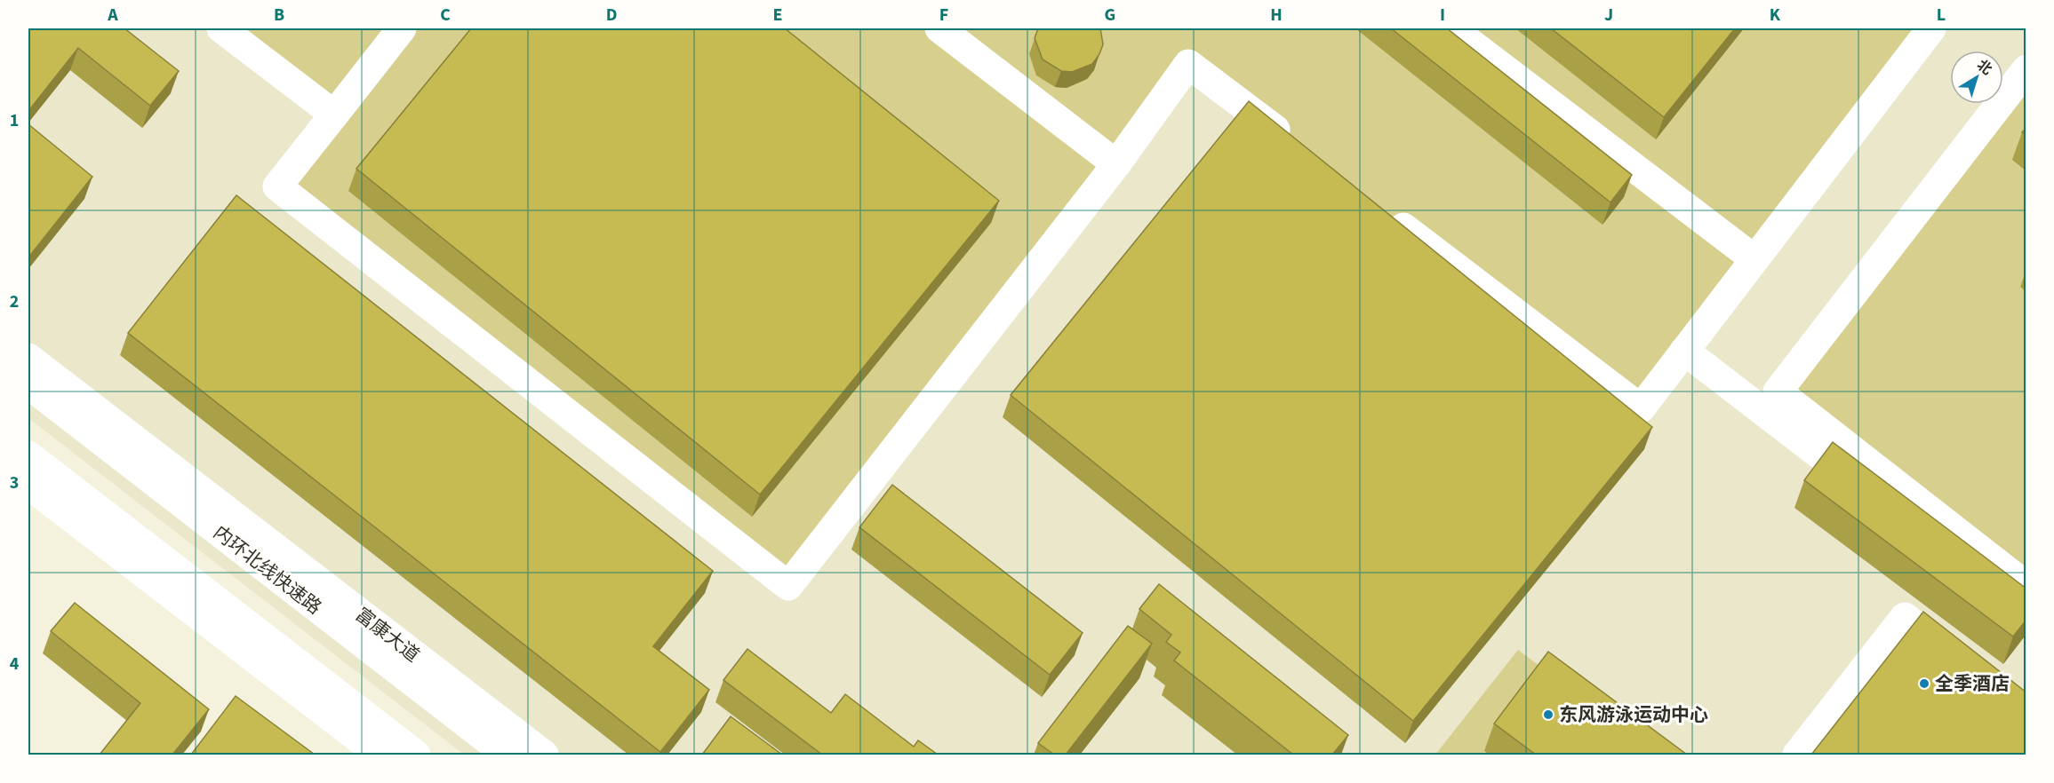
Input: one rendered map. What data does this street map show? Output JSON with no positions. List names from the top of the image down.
{
  "streets": {
    "main road": ["内环北线快速路", "富康大道"]
  },
  "places": ["全季酒店", "东风游泳运动中心"],
  "north": "top right",
  "grid": {
    "columns": [
      "A",
      "B",
      "C",
      "D",
      "E",
      "F",
      "G",
      "H",
      "I",
      "J",
      "K",
      "L"
    ],
    "rows": [
      "1",
      "2",
      "3",
      "4"
    ]
  }
}
